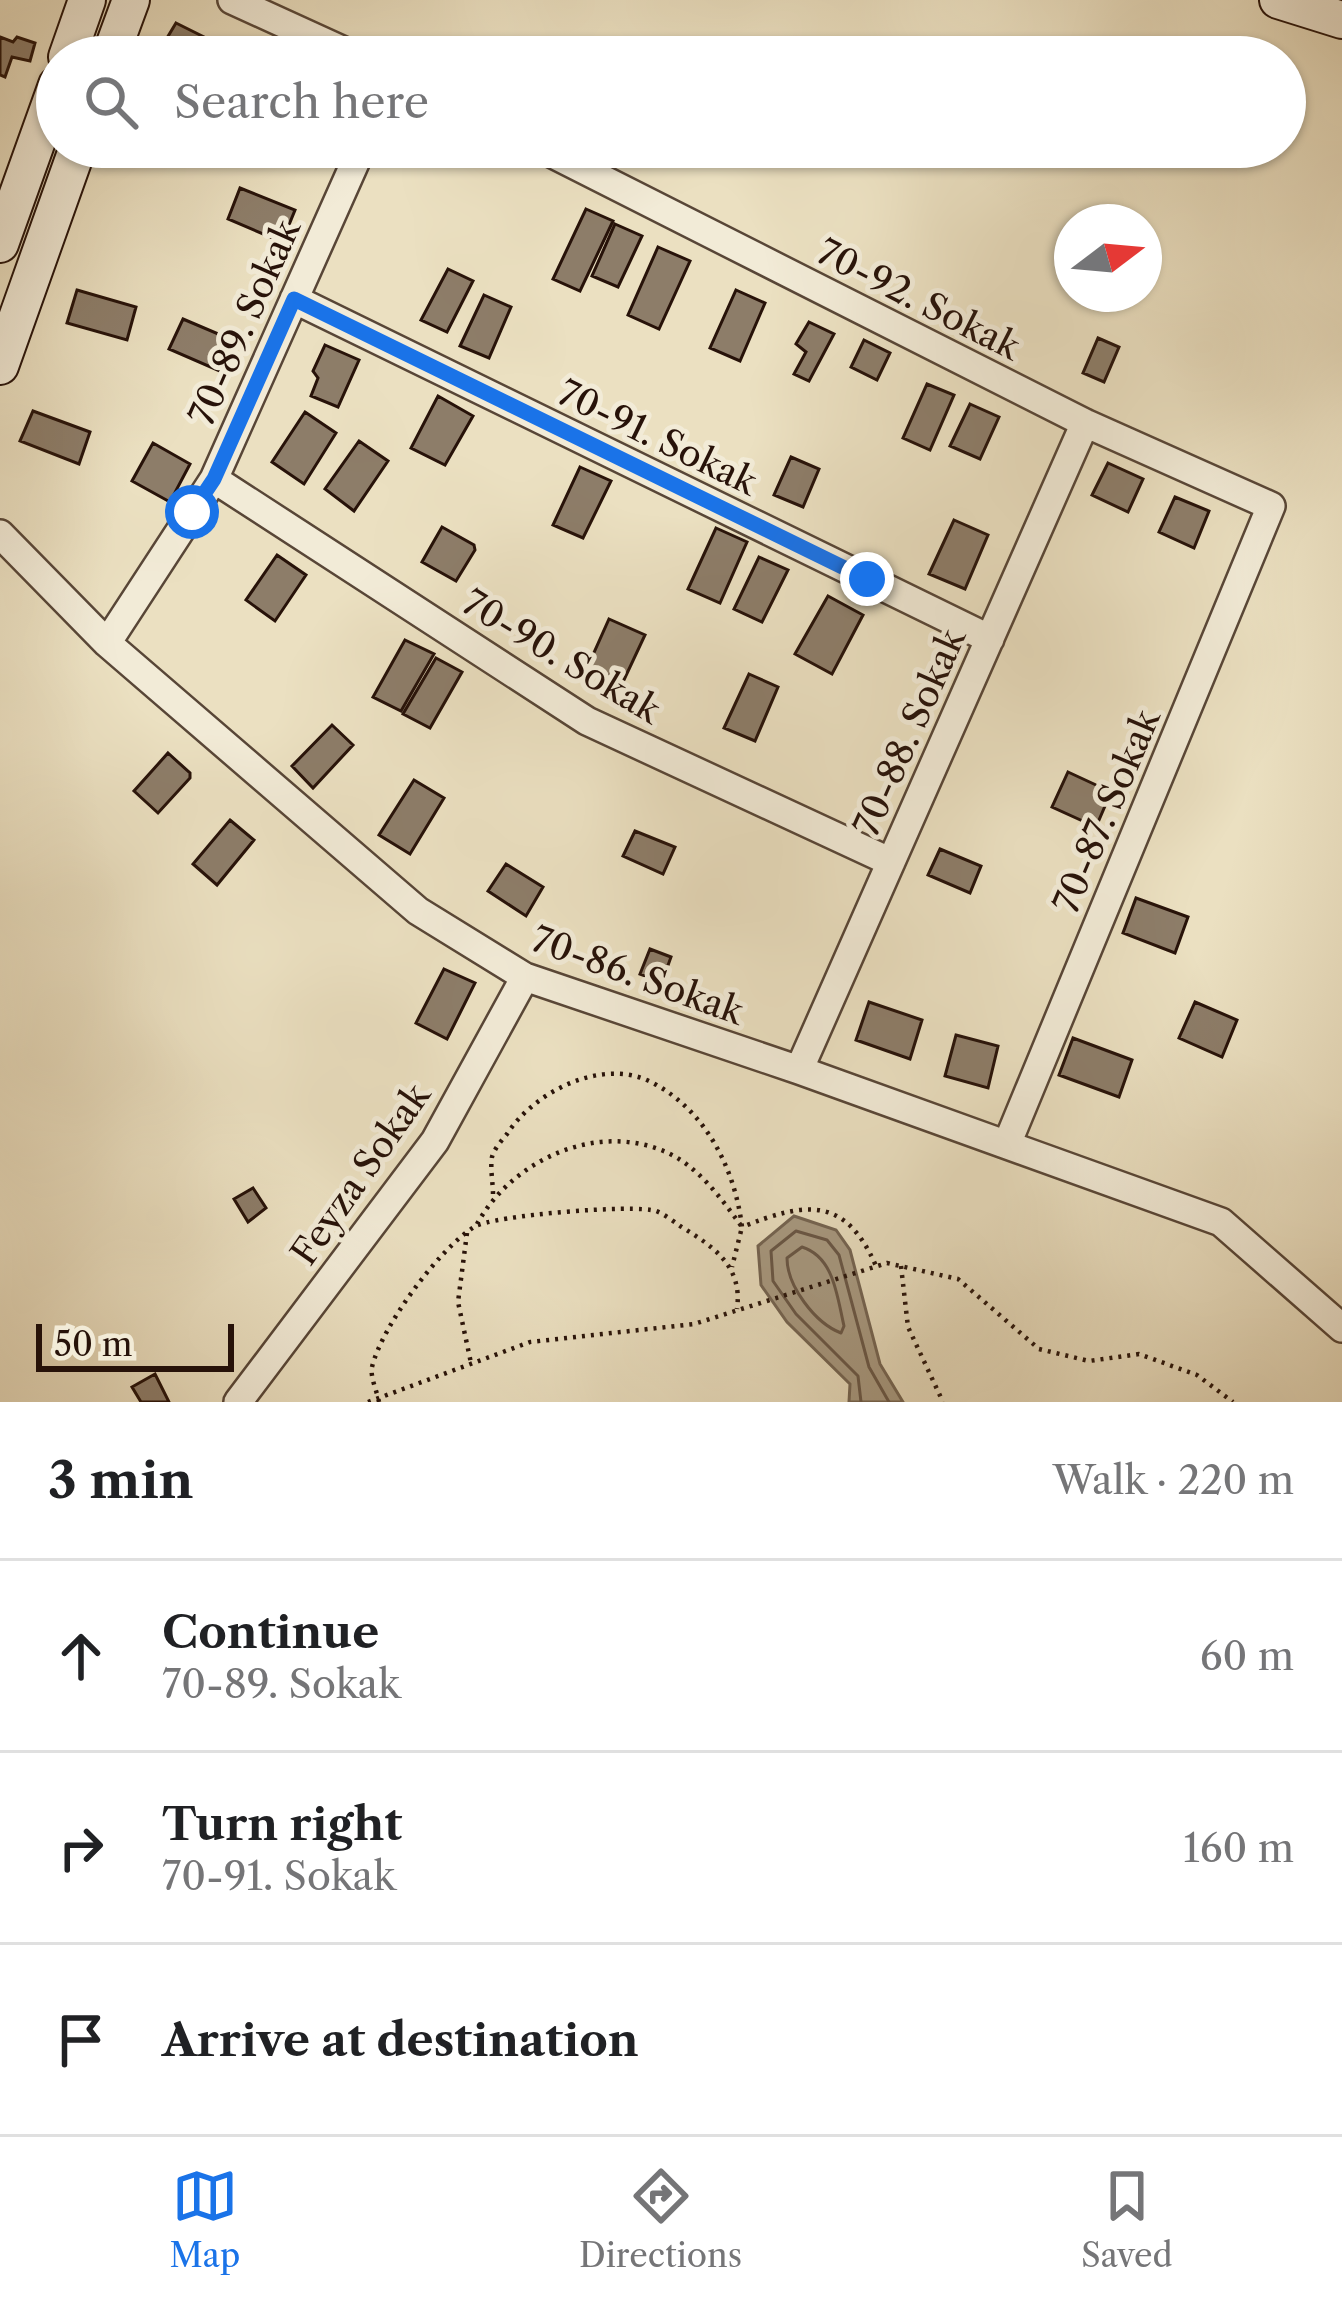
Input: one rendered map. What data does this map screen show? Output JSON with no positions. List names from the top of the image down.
{
  "streets": {
    "street": [
      "70-92. Sokak",
      "70-89. Sokak",
      "70-91. Sokak",
      "70-90. Sokak",
      "70-88. Sokak",
      "70-87. Sokak",
      "70-86. Sokak",
      "Feyza Sokak"
    ]
  },
  "crossings": [
    ["70-92. Sokak", "70-88. Sokak"],
    ["70-92. Sokak", "70-87. Sokak"],
    ["70-89. Sokak", "70-91. Sokak"],
    ["70-89. Sokak", "70-90. Sokak"],
    ["70-89. Sokak", "70-86. Sokak"],
    ["70-91. Sokak", "70-88. Sokak"],
    ["70-90. Sokak", "70-88. Sokak"],
    ["70-88. Sokak", "70-86. Sokak"],
    ["70-87. Sokak", "70-86. Sokak"],
    ["70-86. Sokak", "Feyza Sokak"]
  ],
  "scale_bar": "50 m",
  "north": "right",
  "page": {
    "search": "Search here",
    "scale": "50 m",
    "heading": ["3 min", "Walk · 220 m"],
    "list": [
      ["Continue", "70-89. Sokak", "60 m"],
      ["Turn right", "70-91. Sokak", "160 m"],
      "Arrive at destination"
    ],
    "nav": ["Map", "Directions", "Saved"]
  }
}
